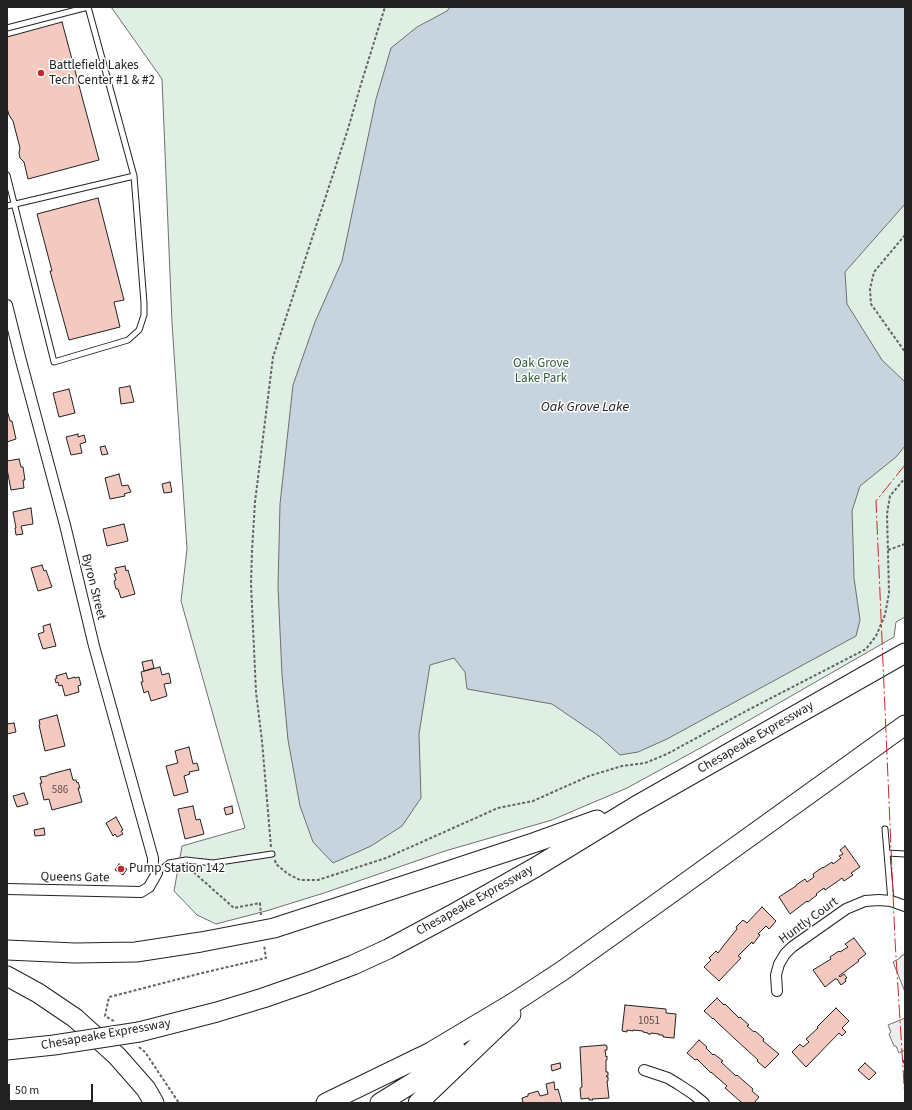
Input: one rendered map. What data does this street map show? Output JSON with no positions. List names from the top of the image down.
{
  "streets": {
    "highway": ["Chesapeake Expressway"],
    "street": ["Byron Street", "Queens Gate", "Huntly Court"]
  },
  "crossings": [
    ["Byron Street", "Queens Gate"]
  ],
  "water": ["Oak Grove Lake"],
  "parks": ["Oak Grove Lake Park"],
  "places": ["Battlefield Lakes Tech Center #1 & #2", "Pump Station 142"],
  "house_numbers": ["586", "1051"],
  "scale_bar": "50 m"
}
